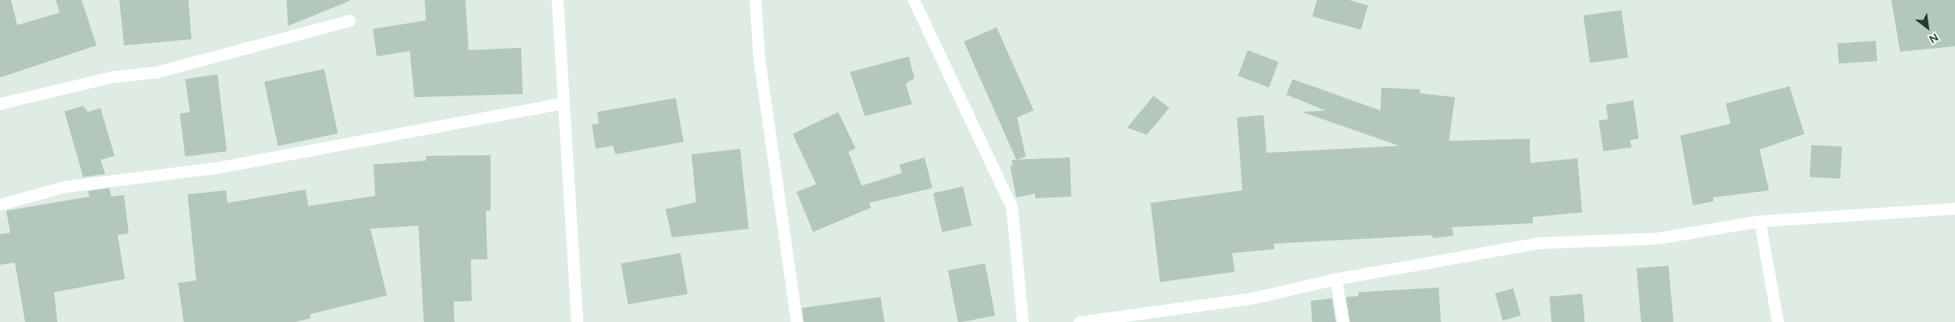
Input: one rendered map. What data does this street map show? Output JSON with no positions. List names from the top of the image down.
{
  "north": "bottom right"
}
